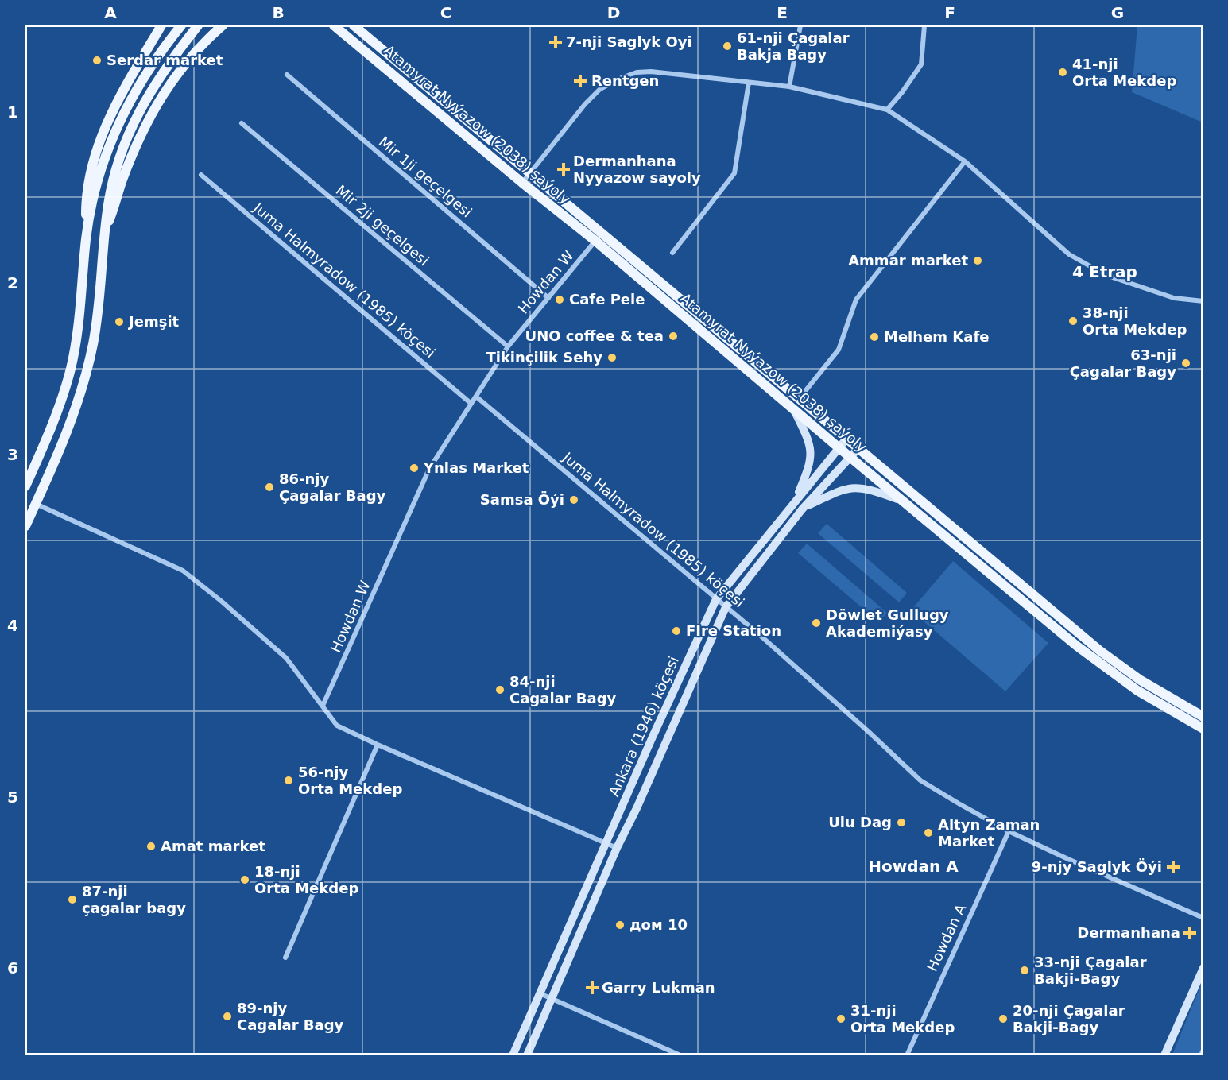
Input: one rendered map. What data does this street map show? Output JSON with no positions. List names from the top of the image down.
{
  "streets": {
    "main road": ["Atamyrat Nyýazow (2038) şaýoly", "Ankara (1946) köçesi"],
    "street": [
      "Mir 1ji geçelgesi",
      "Mir 2ji geçelgesi",
      "Juma Halmyradow (1985) köçesi",
      "Howdan W",
      "Howdan A"
    ]
  },
  "crossings": [
    ["Atamyrat Nyýazow (2038) şaýoly", "Howdan W"],
    ["Atamyrat Nyýazow (2038) şaýoly", "Ankara (1946) köçesi"],
    ["Mir 1ji geçelgesi", "Howdan W"],
    ["Mir 2ji geçelgesi", "Howdan W"],
    ["Juma Halmyradow (1985) köçesi", "Howdan W"],
    ["Juma Halmyradow (1985) köçesi", "Ankara (1946) köçesi"],
    ["Juma Halmyradow (1985) köçesi", "Howdan A"]
  ],
  "districts": ["4 Etrap", "Howdan A"],
  "places": {
    "health": [
      "7-nji Saglyk Oyi",
      "Rentgen",
      "Dermanhana Nyyazow sayoly",
      "9-njy Saglyk Öýi",
      "Dermanhana",
      "Garry Lukman"
    ],
    "other": [
      "61-nji Çagalar Bakja Bagy",
      "Serdar market",
      "41-nji Orta Mekdep",
      "Ammar market",
      "Cafe Pele",
      "38-nji Orta Mekdep",
      "Jemşit",
      "UNO coffee & tea",
      "Melhem Kafe",
      "Tikinçilik Sehy",
      "63-nji Çagalar Bagy",
      "Ynlas Market",
      "86-njy Çagalar Bagy",
      "Samsa Öýi",
      "Döwlet Gullugy Akademiýasy",
      "FIre Station",
      "84-nji Cagalar Bagy",
      "56-njy Orta Mekdep",
      "Ulu Dag",
      "Altyn Zaman Market",
      "Amat market",
      "18-nji Orta Mekdep",
      "87-nji çagalar bagy",
      "дом 10",
      "33-nji Çagalar Bakji-Bagy",
      "89-njy Cagalar Bagy",
      "31-nji Orta Mekdep",
      "20-nji Çagalar Bakji-Bagy"
    ]
  },
  "grid": {
    "columns": [
      "A",
      "B",
      "C",
      "D",
      "E",
      "F",
      "G"
    ],
    "rows": [
      "1",
      "2",
      "3",
      "4",
      "5",
      "6"
    ]
  }
}
